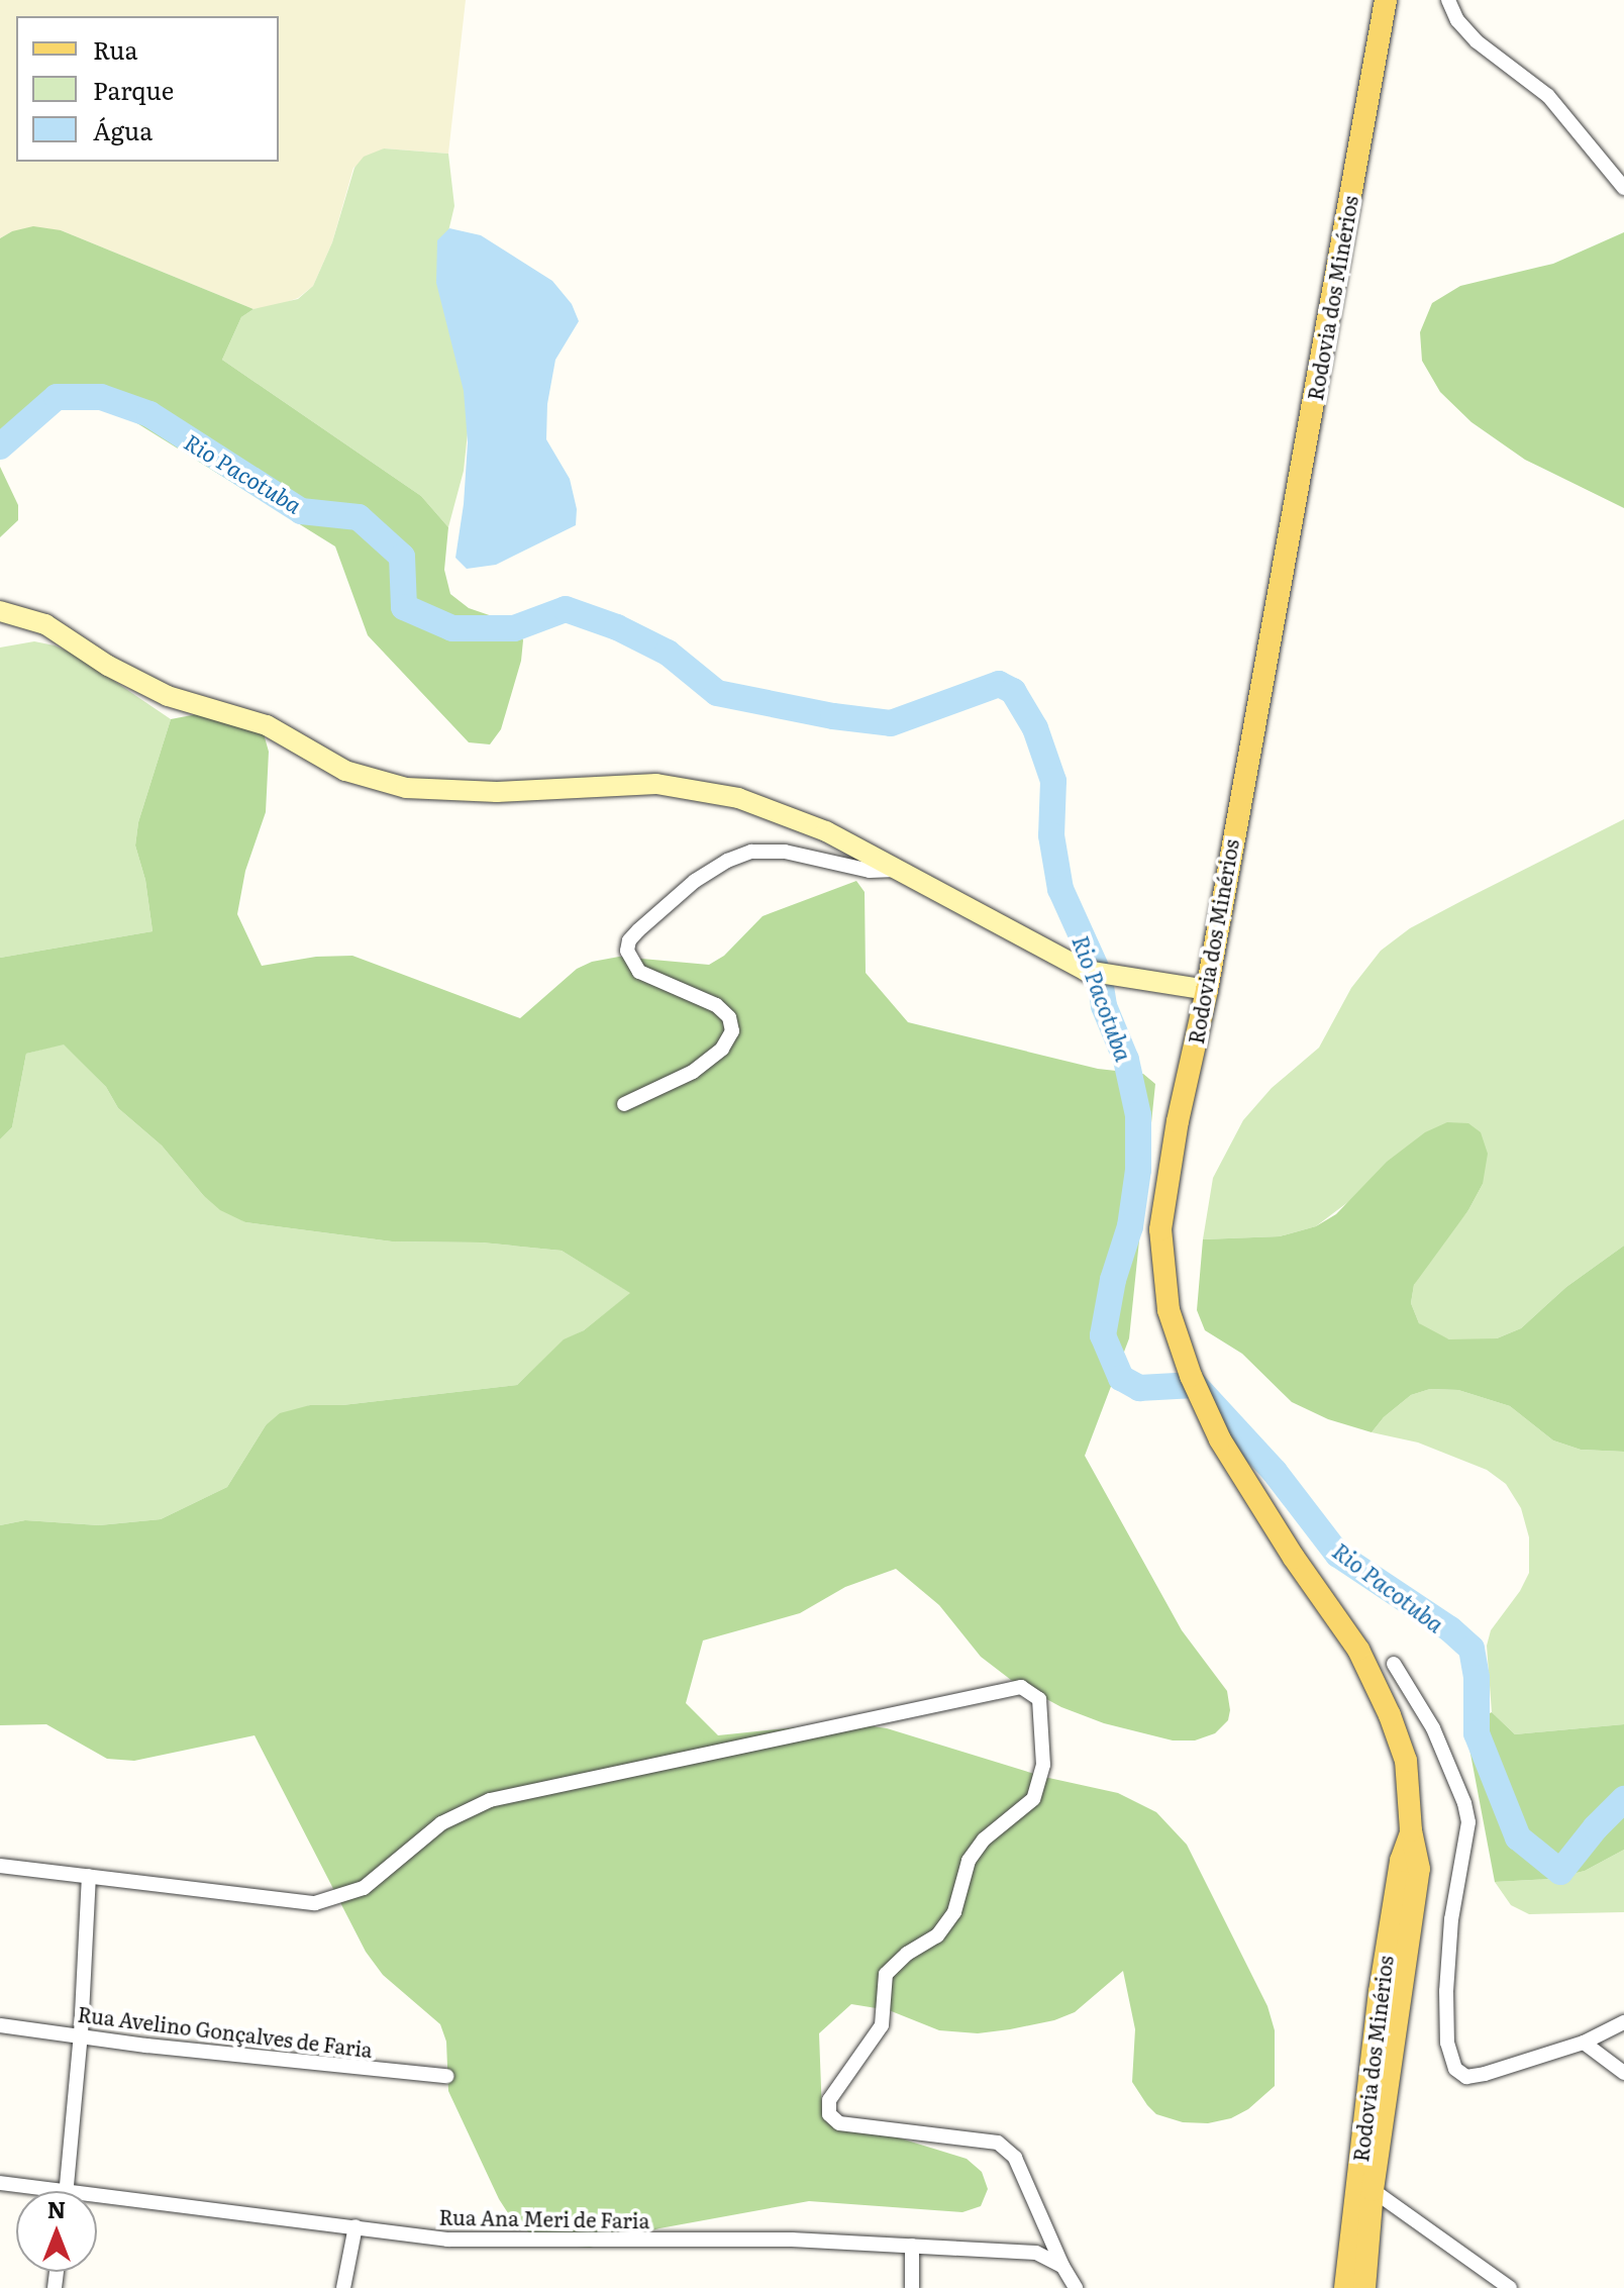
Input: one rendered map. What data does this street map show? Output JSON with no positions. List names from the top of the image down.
{
  "streets": {
    "main road": ["Rodovia dos Minérios"],
    "street": ["Rua Avelino Gonçalves de Faria", "Rua Ana Meri de Faria"]
  },
  "water": ["Rio Pacotuba"],
  "legend": ["Rua", "Parque", "Água"],
  "north": "top"
}
